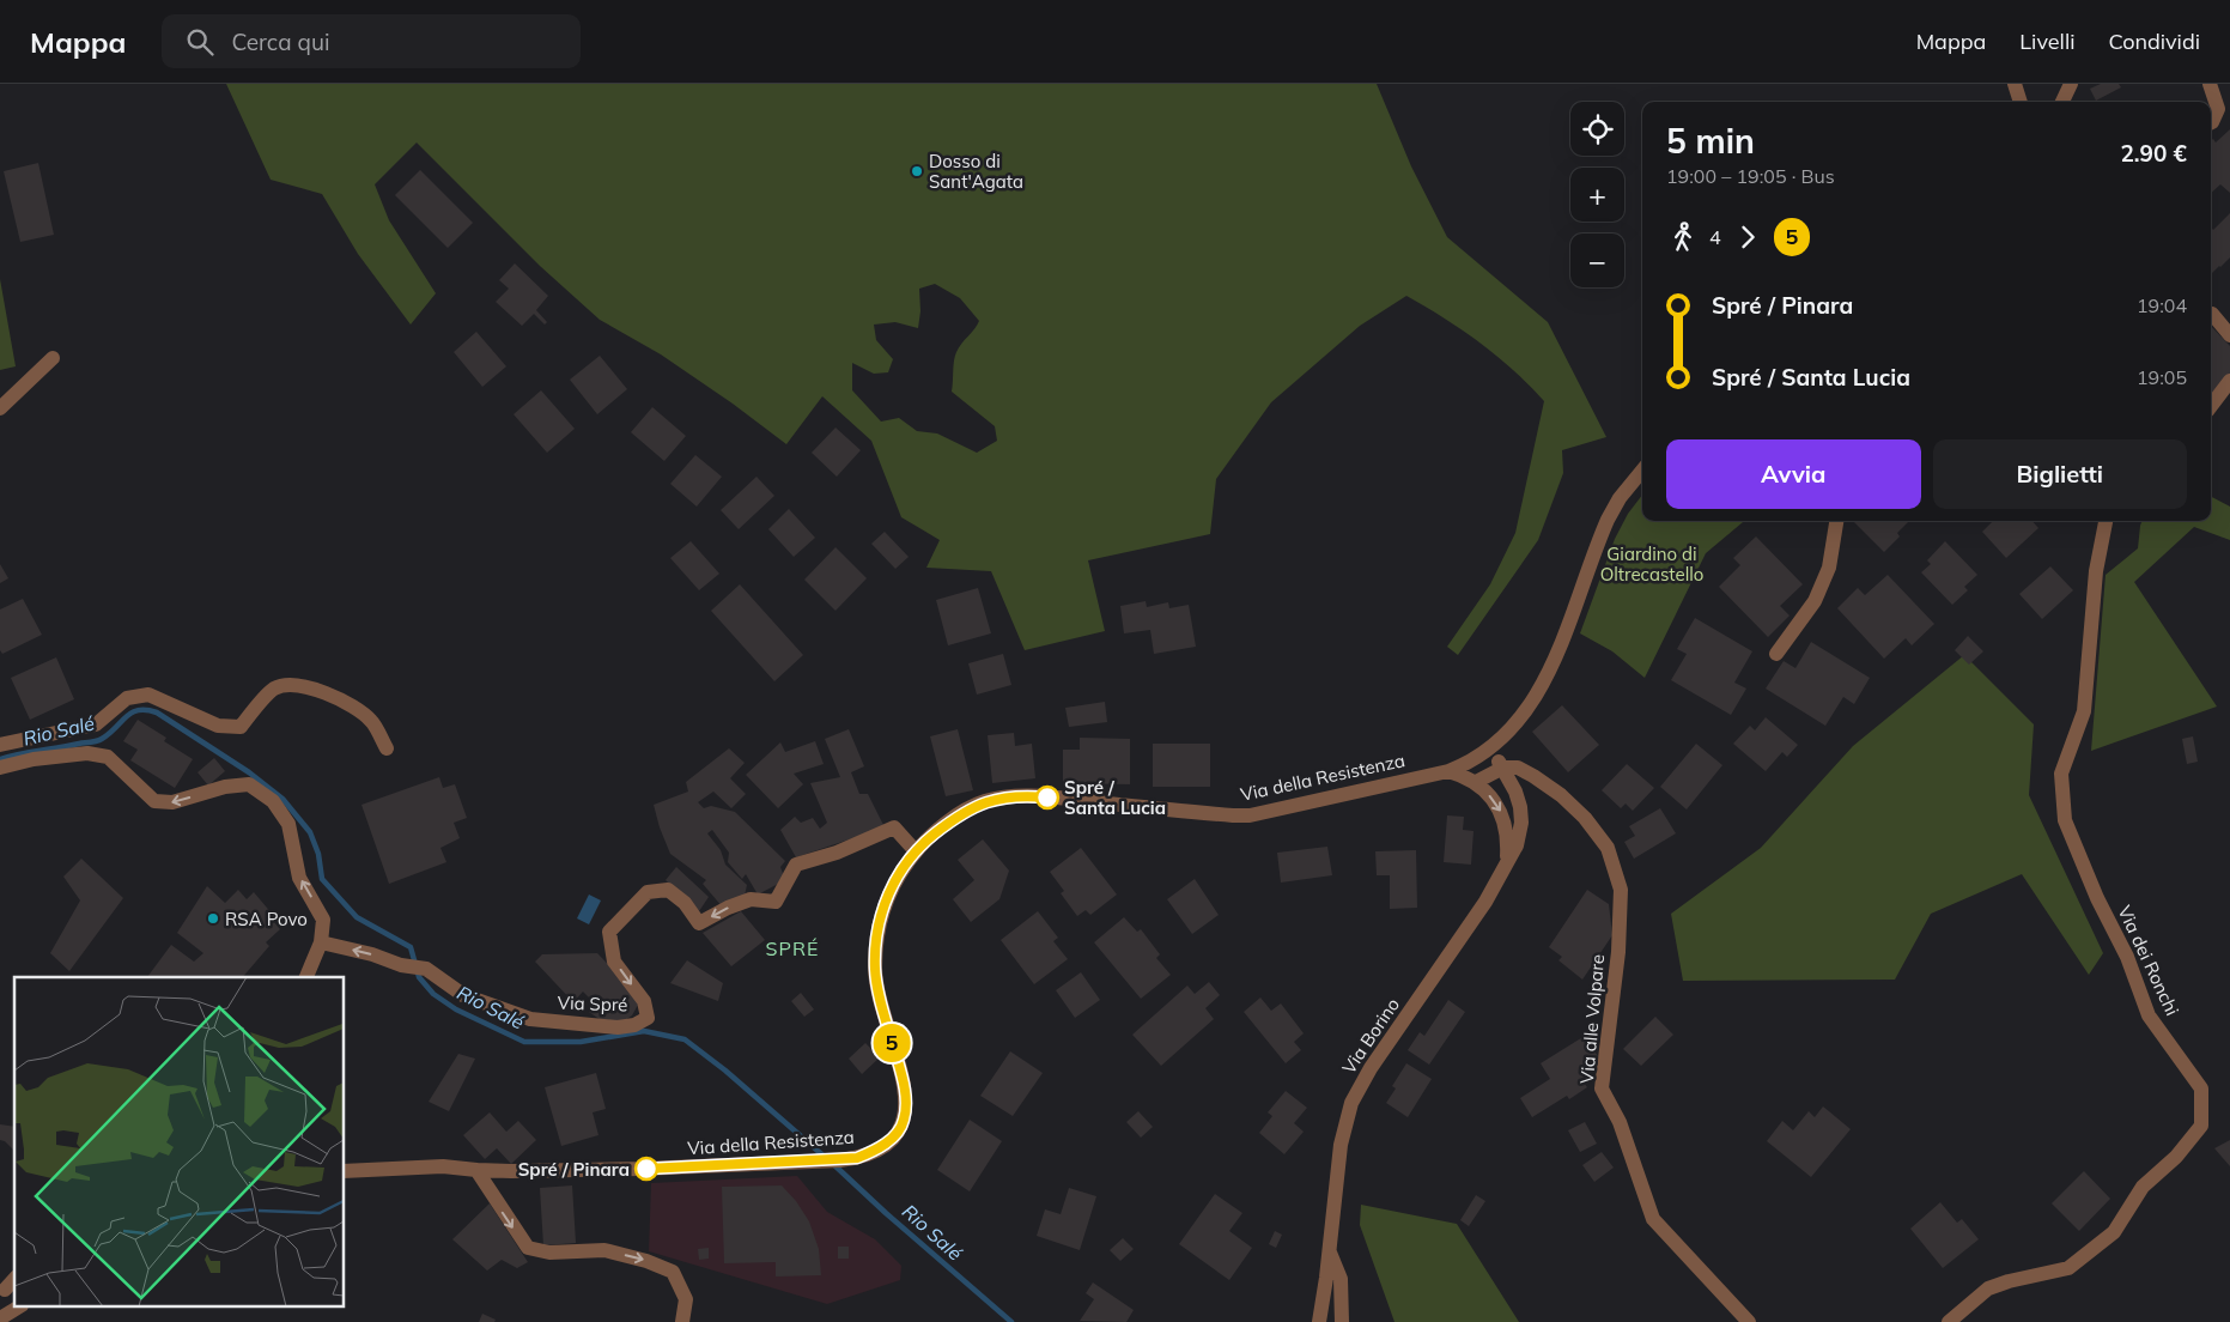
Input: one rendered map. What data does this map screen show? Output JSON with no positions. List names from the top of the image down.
{
  "streets": {
    "street": [
      "Via della Resistenza",
      "Via dei Ronchi",
      "Via Spré",
      "Via alle Volpare",
      "Via Borino"
    ]
  },
  "crossings": [
    ["Via della Resistenza", "Via Spré"],
    ["Via della Resistenza", "Via Borino"],
    ["Via alle Volpare", "Via Borino"]
  ],
  "districts": ["SPRÉ"],
  "water": ["Rio Salé"],
  "parks": ["Giardino di Oltrecastello"],
  "places": [
    "Dosso di Sant'Agata",
    "Spré / Santa Lucia",
    "RSA Povo",
    "Spré / Pinara"
  ],
  "lines": ["bus line 5"],
  "page": {
    "header": "Mappa",
    "search": "Cerca qui",
    "nav": ["Mappa", "Livelli", "Condividi"],
    "on_map": "5",
    "map_buttons": ["+", "−"],
    "heading": ["5 min", "19:00 – 19:05 · Bus", "2.90 €"],
    "legs": ["4", "5"],
    "list": [
      {
        "name": "Spré / Pinara",
        "value": "19:04"
      },
      {
        "name": "Spré / Santa Lucia",
        "value": "19:05"
      }
    ],
    "buttons": ["Avvia", "Biglietti"]
  }
}
